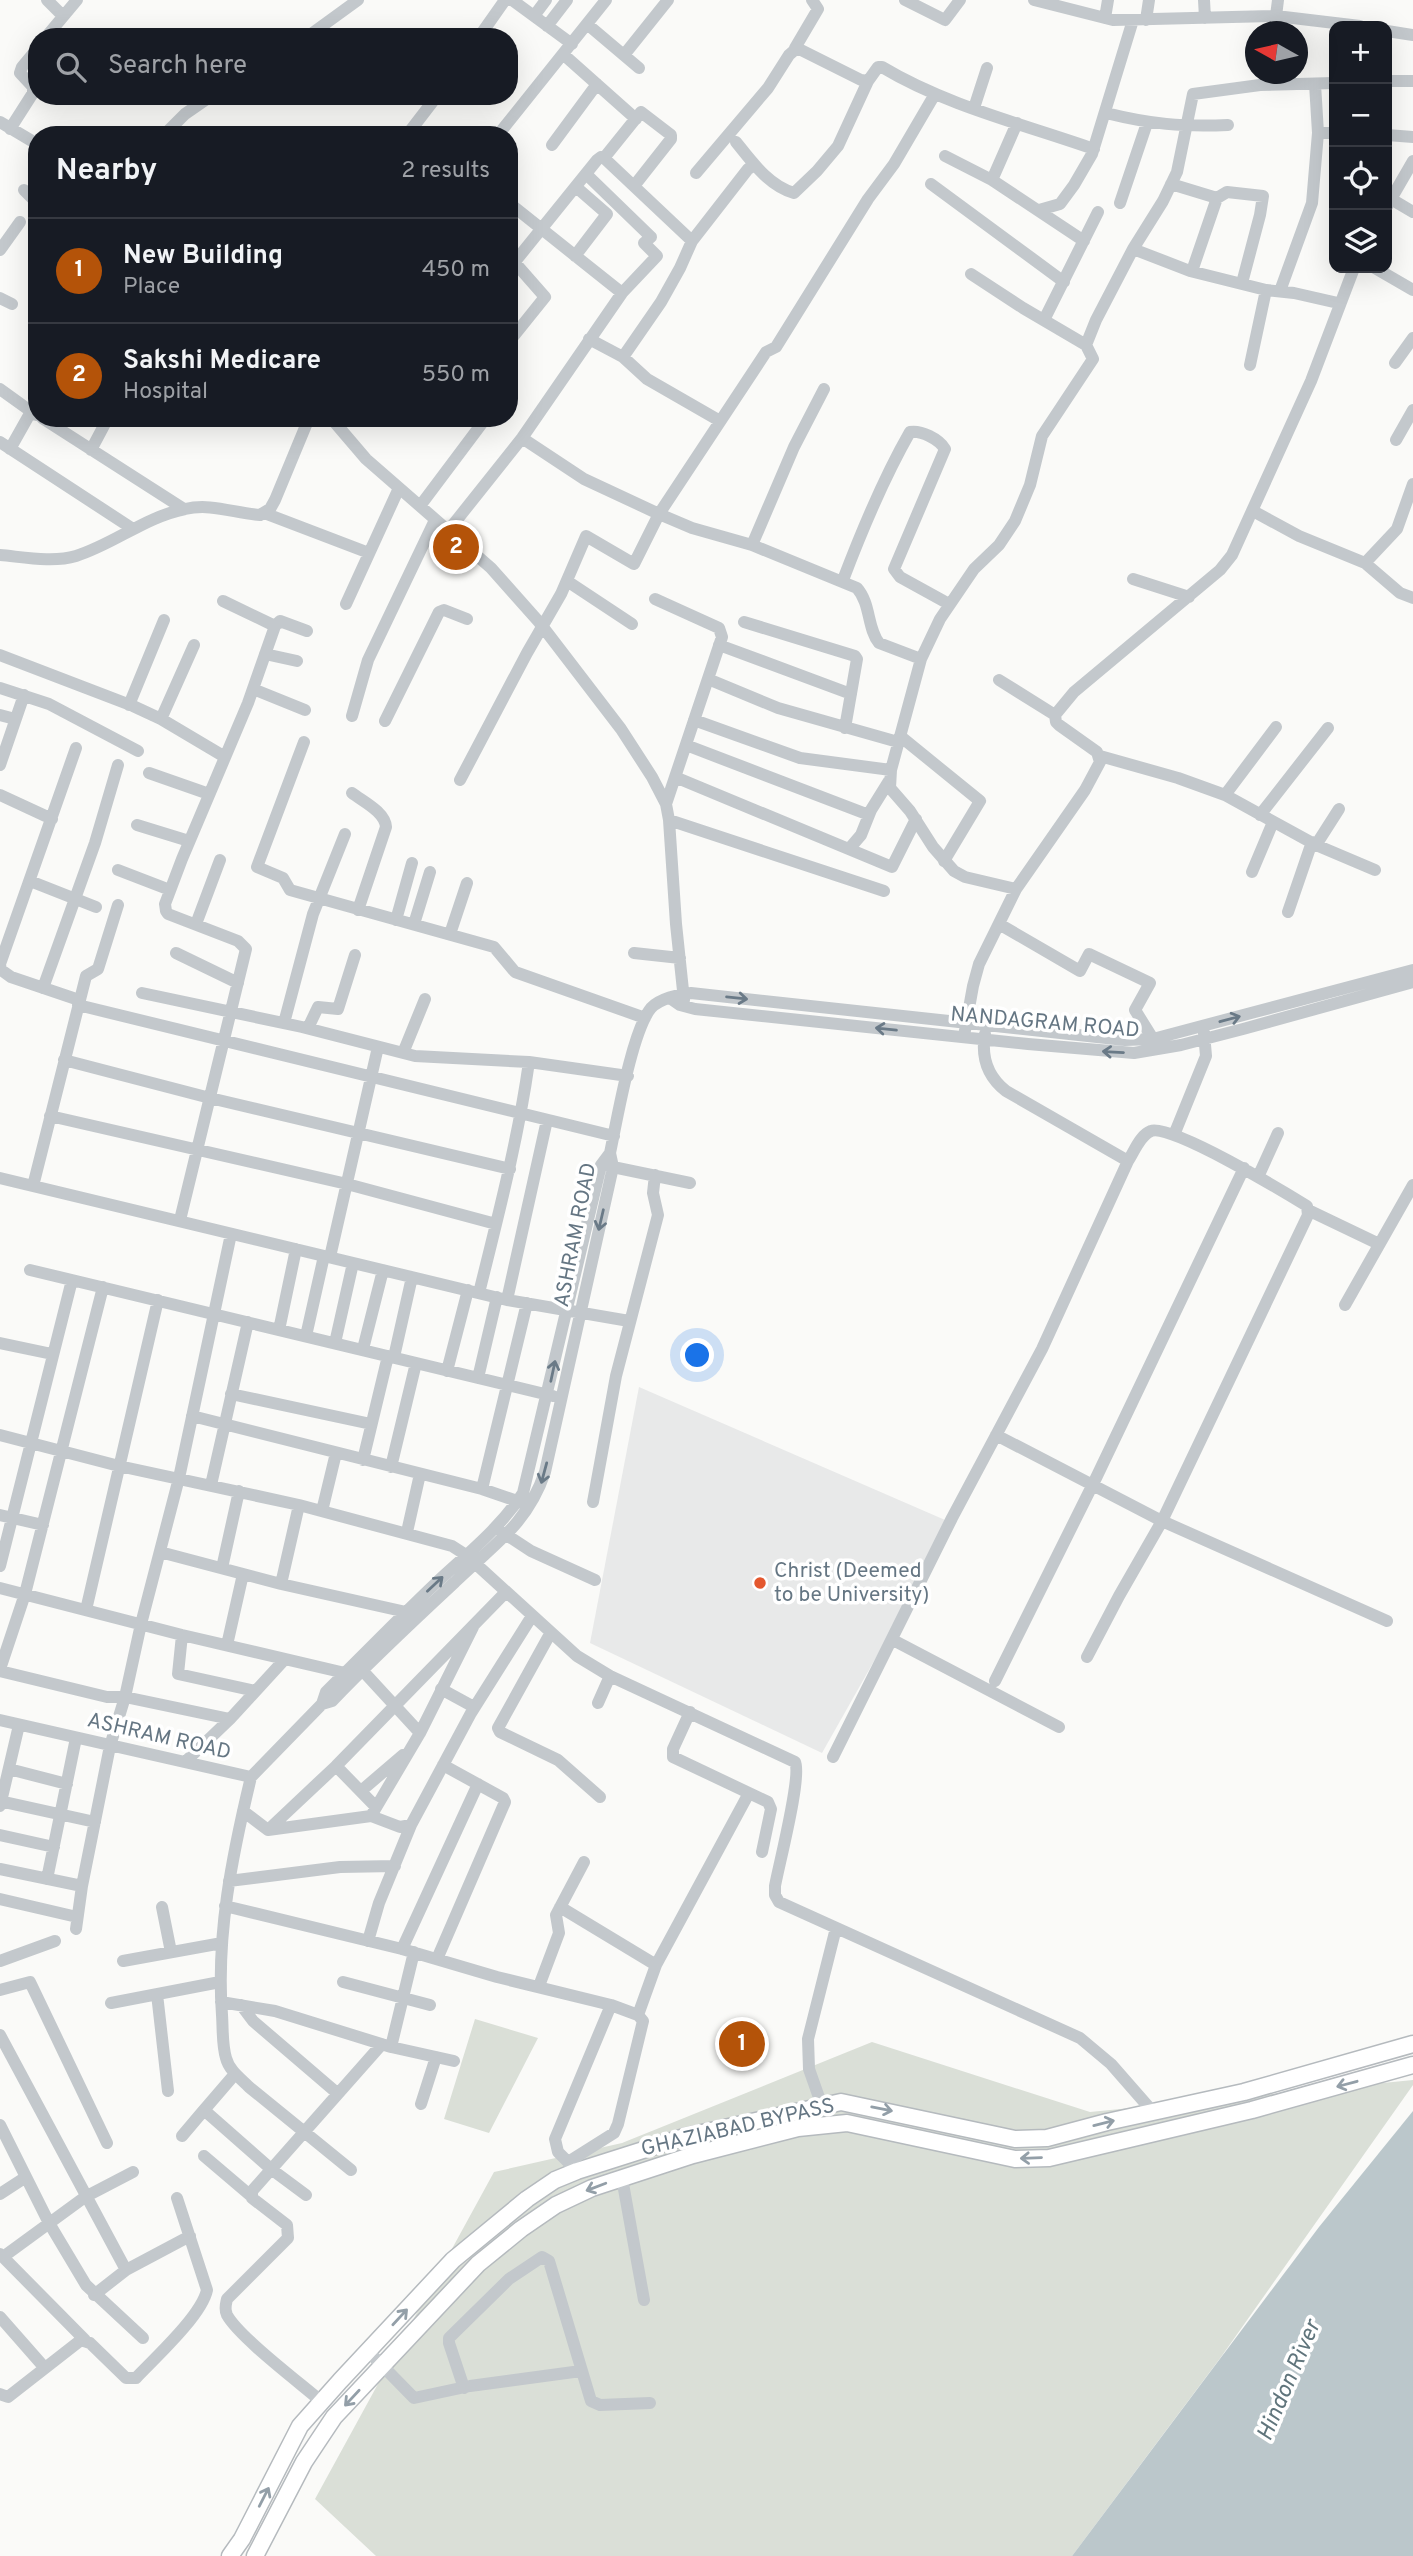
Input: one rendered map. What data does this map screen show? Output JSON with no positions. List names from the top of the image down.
{
  "streets": {
    "main road": ["GHAZIABAD BYPASS"],
    "street": ["NANDAGRAM ROAD", "ASHRAM ROAD"]
  },
  "water": ["Hindon River"],
  "places": ["Christ (Deemed to be University)"],
  "north": "left",
  "page": {
    "map_buttons": ["+", "−"],
    "search": "Search here",
    "heading": ["Nearby", "2 results"],
    "list": [
      {
        "mark": "1",
        "name": "New Building",
        "note": "Place",
        "value": "450 m"
      },
      {
        "mark": "2",
        "name": "Sakshi Medicare",
        "note": "Hospital",
        "value": "550 m"
      }
    ],
    "pins": ["2", "1"]
  }
}
